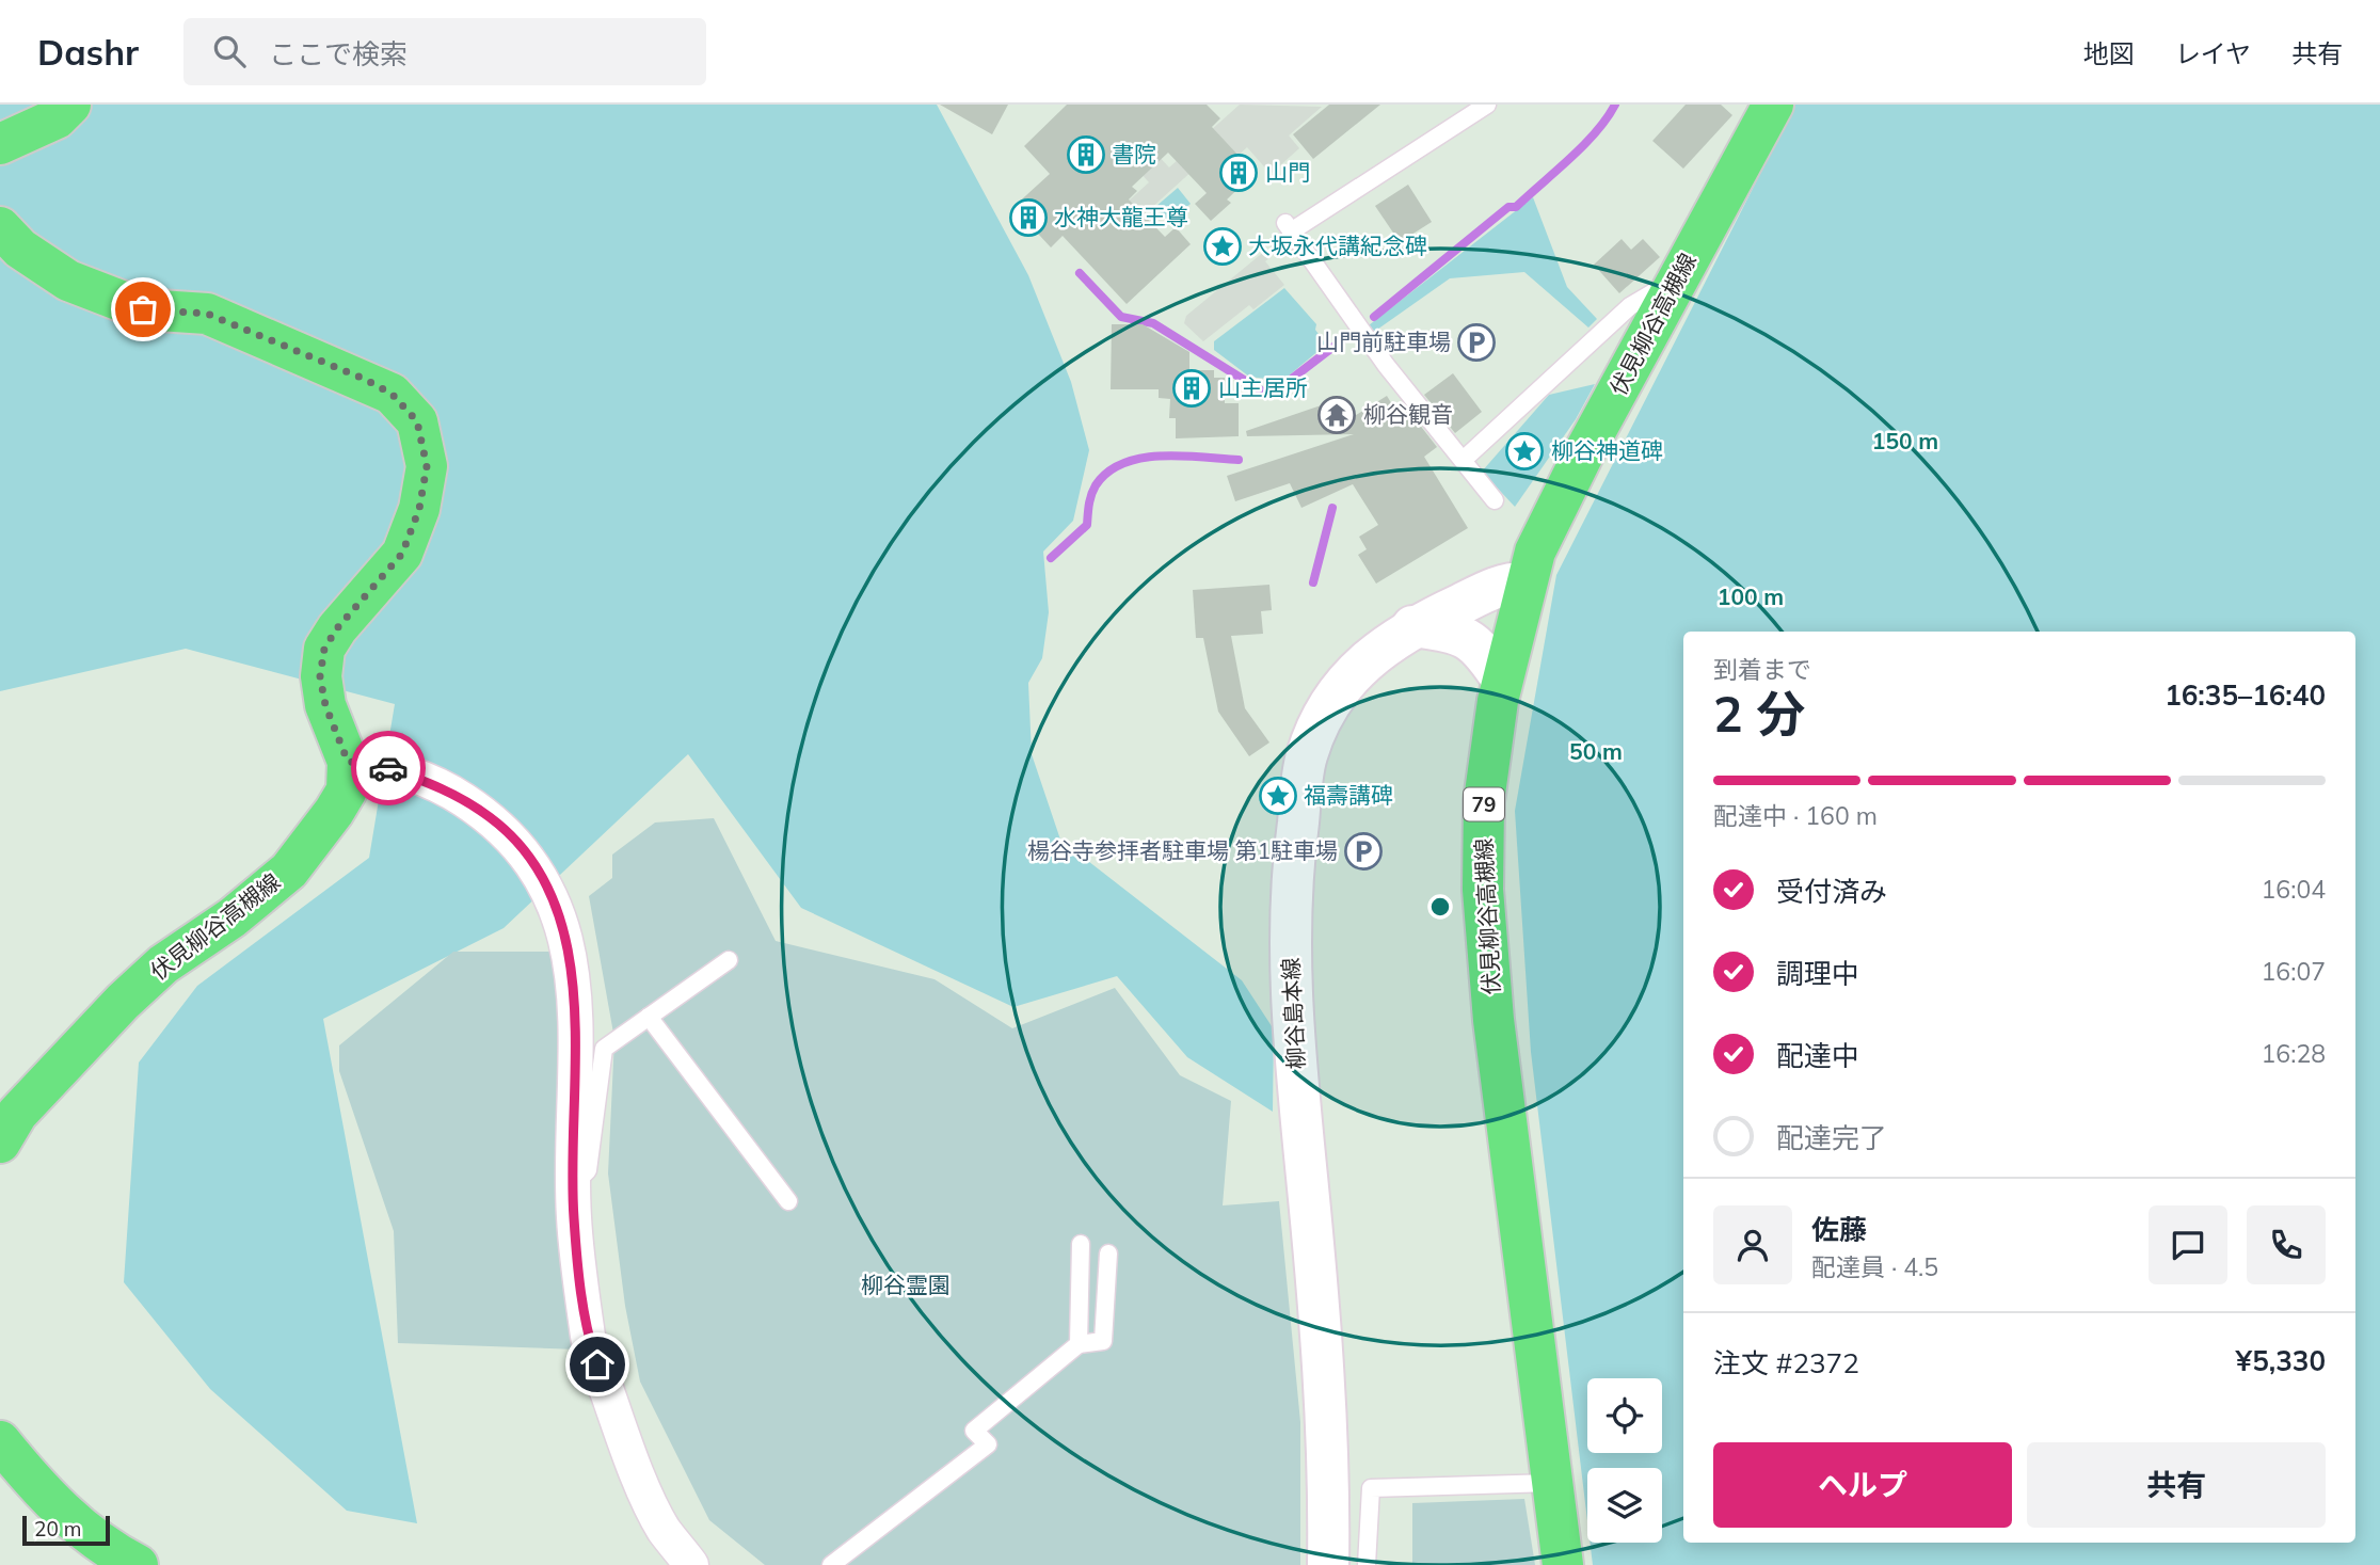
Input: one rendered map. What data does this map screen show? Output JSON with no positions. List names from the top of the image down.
{
  "streets": {
    "main road": ["伏見柳谷高槻線", "79", "柳谷島本線"]
  },
  "crossings": [
    ["伏見柳谷高槻線", "柳谷島本線"]
  ],
  "parks": ["柳谷霊園"],
  "places": {
    "building": [
      "書院",
      "山門",
      "水神大龍王尊",
      "山主居所"
    ],
    "place": ["大坂永代講紀念碑", "柳谷神道碑", "福壽講碑"],
    "parking": ["山門前駐車場", "楊谷寺参拝者駐車場 第1駐車場"],
    "temple": ["柳谷観音"]
  },
  "scale_bar": "20 m",
  "page": {
    "header": "Dashr",
    "search": "ここで検索",
    "nav": ["地図", "レイヤ", "共有"],
    "heading": ["2 分", "到着まで", "16:35–16:40"],
    "panel": [
      "佐藤",
      "配達員 · 4.5",
      "注文 #2372",
      "¥5,330"
    ],
    "bar": "配達中 · 160 m",
    "list": [
      ["受付済み", "16:04"],
      ["調理中", "16:07"],
      ["配達中", "16:28"],
      "配達完了"
    ],
    "buttons": ["ヘルプ", "共有"],
    "scale": "20 m"
  },
  "rings": ["150 m", "100 m", "50 m"]
}
